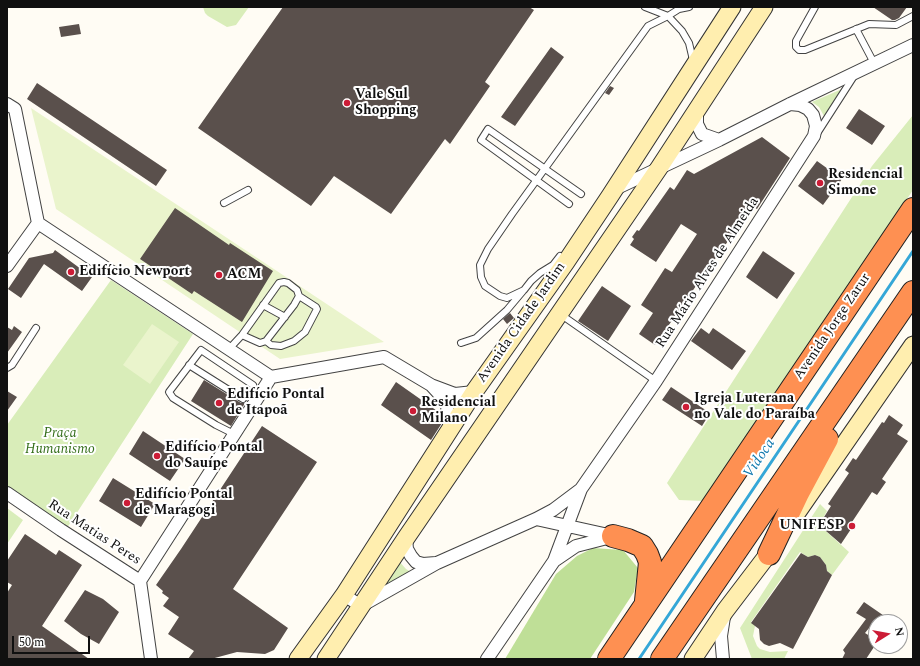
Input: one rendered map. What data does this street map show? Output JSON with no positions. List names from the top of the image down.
{
  "streets": {
    "highway": ["Avenida Jorge Zarur"],
    "main road": ["Avenida Cidade Jardim"],
    "street": ["Rua Mário Alves de Almeida", "Rua Matias Peres"]
  },
  "water": ["Vidoca"],
  "parks": ["Praça Humanismo"],
  "places": [
    "Vale Sul Shopping",
    "Residencial Simone",
    "Edifício Newport",
    "ACM",
    "Edifício Pontal de Itapoã",
    "Igreja Luterana no Vale do Paraíba",
    "Residencial Milano",
    "Edifício Pontal do Sauípe",
    "Edifício Pontal de Maragogi",
    "UNIFESP"
  ],
  "scale_bar": "50 m",
  "north": "right"
}
